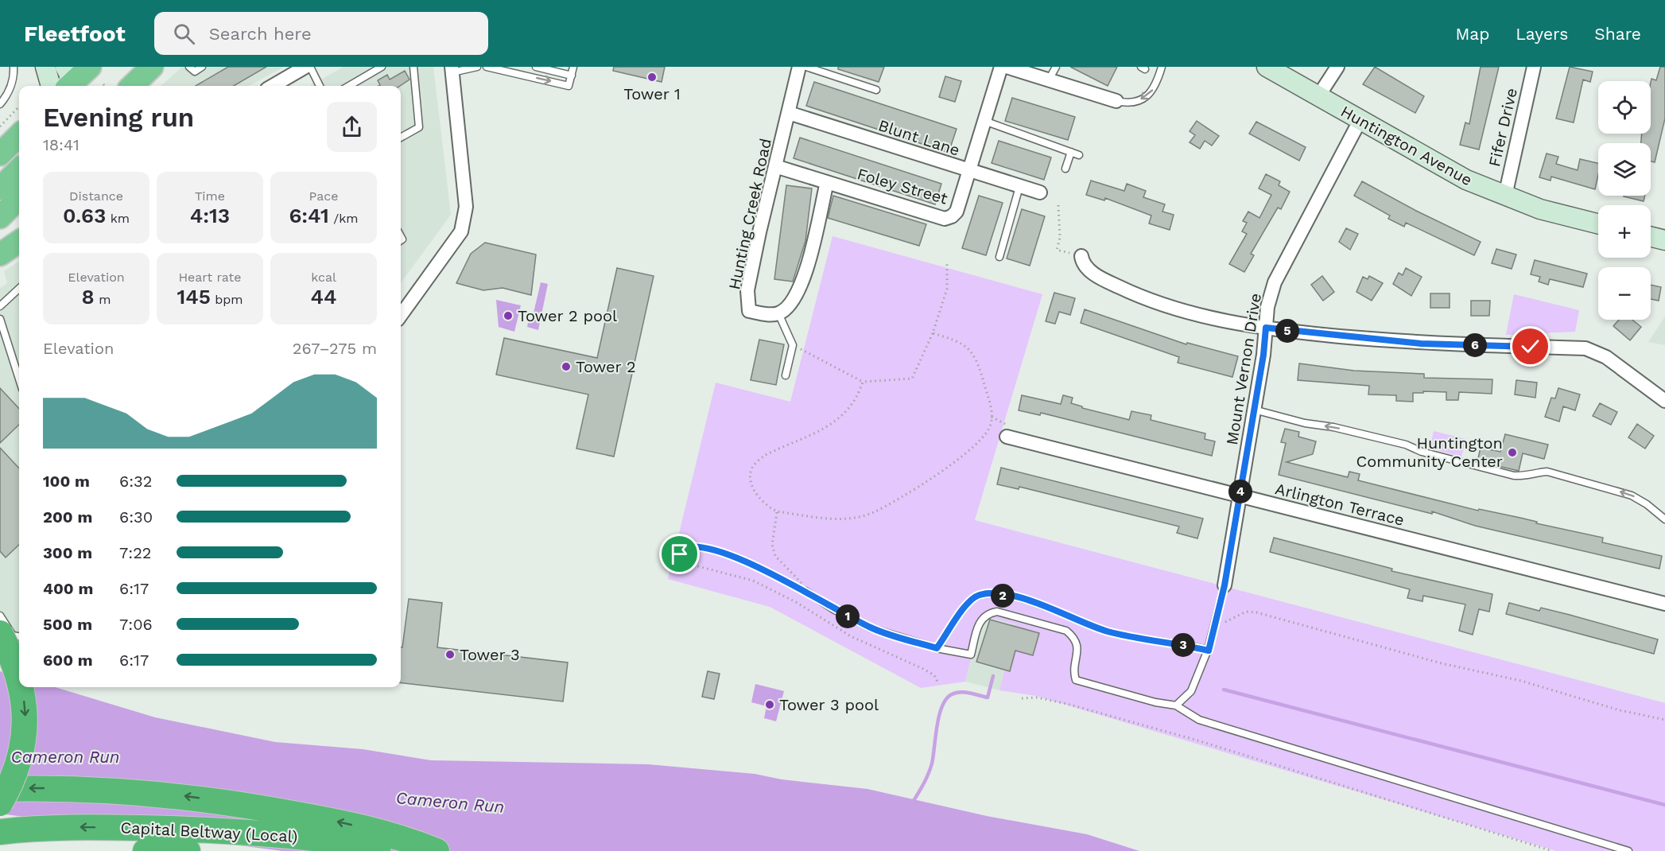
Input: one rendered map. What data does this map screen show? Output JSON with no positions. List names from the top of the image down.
{
  "streets": {
    "highway": ["Capital Beltway (Local)"],
    "main road": ["Huntington Avenue"],
    "street": [
      "Fifer Drive",
      "Blunt Lane",
      "Foley Street",
      "Hunting Creek Road",
      "Mount Vernon Drive",
      "Arlington Terrace"
    ]
  },
  "crossings": [
    ["Fifer Drive", "Huntington Avenue"],
    ["Blunt Lane", "Foley Street"],
    ["Blunt Lane", "Hunting Creek Road"],
    ["Huntington Avenue", "Mount Vernon Drive"],
    ["Foley Street", "Hunting Creek Road"],
    ["Mount Vernon Drive", "Arlington Terrace"]
  ],
  "water": ["Cameron Run"],
  "places": [
    "Tower 1",
    "Tower 2 pool",
    "Tower 2",
    "Huntington Community Center",
    "Tower 3",
    "Tower 3 pool"
  ],
  "page": {
    "header": "Fleetfoot",
    "search": "Search here",
    "nav": ["Map", "Layers", "Share"],
    "map_buttons": ["+", "−"],
    "heading": ["Evening run", "18:41"],
    "stats": [
      ["Distance", "0.63 km"],
      ["Time", "4:13"],
      ["Pace", "6:41 /km"],
      ["Elevation", "8 m"],
      ["Heart rate", "145 bpm"],
      ["kcal", "44"]
    ],
    "pins": [
      "5",
      "6",
      "4",
      "2",
      "1",
      "3"
    ],
    "chart": ["Elevation", "267–275 m"],
    "list": [
      {
        "name": "100 m",
        "note": "6:32"
      },
      {
        "name": "200 m",
        "note": "6:30"
      },
      {
        "name": "300 m",
        "note": "7:22"
      },
      {
        "name": "400 m",
        "note": "6:17"
      },
      {
        "name": "500 m",
        "note": "7:06"
      },
      {
        "name": "600 m",
        "note": "6:17"
      }
    ]
  }
}
